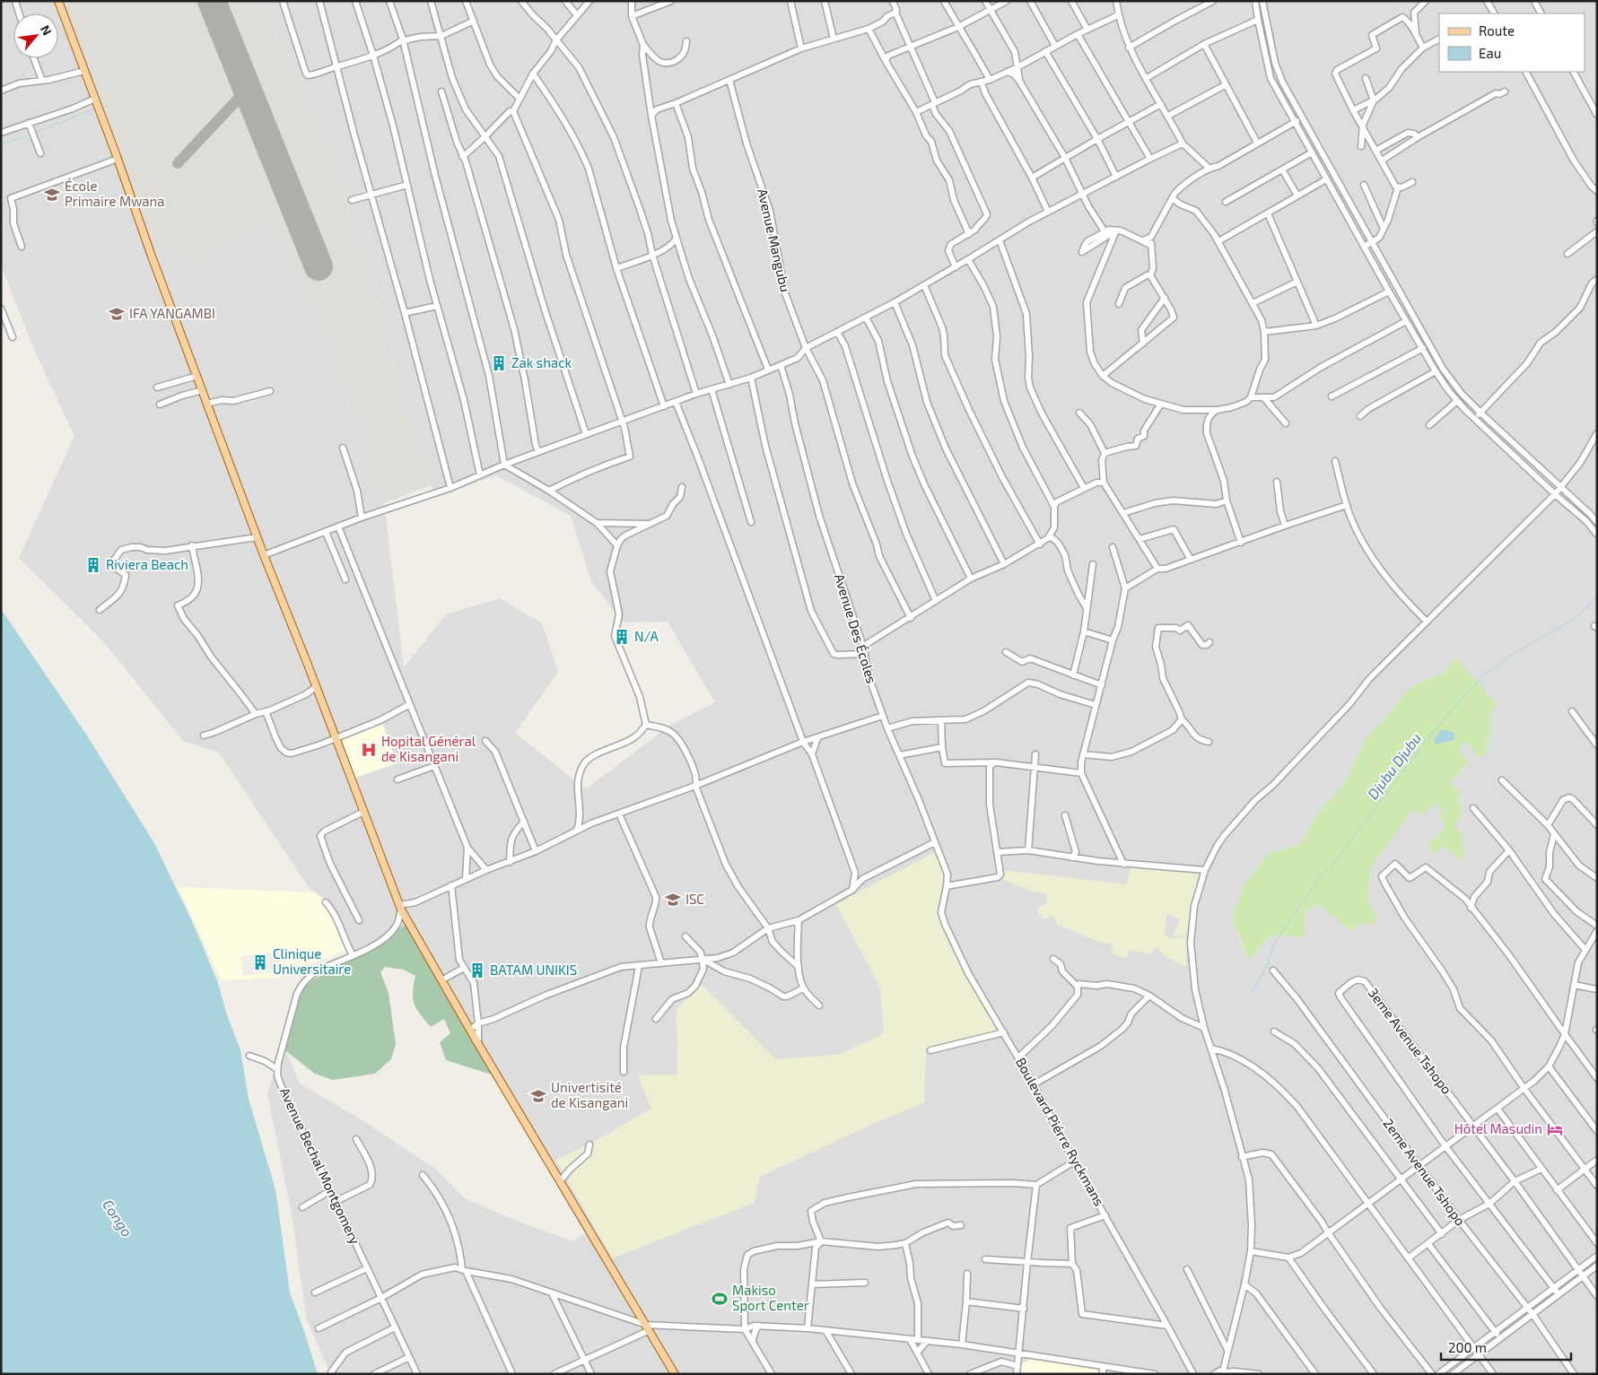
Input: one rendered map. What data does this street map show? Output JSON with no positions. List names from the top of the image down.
{
  "streets": {
    "street": [
      "Avenue Mangubu",
      "Avenue Des Écoles",
      "3eme Avenue Tshopo",
      "Boulevard Piérre Ryckmans",
      "Avenue Bechal Montgomery",
      "2eme Avenue Tshopo"
    ]
  },
  "crossings": [
    ["Avenue Des Écoles", "Boulevard Piérre Ryckmans"]
  ],
  "water": ["Djubu Djubu", "Congo"],
  "places": {
    "school or university": [
      "École Primaire Mwana",
      "IFA YANGAMBI",
      "ISC",
      "Univertisité de Kisangani"
    ],
    "building": [
      "Zak shack",
      "Riviera Beach",
      "N/A",
      "Clinique Universitaire",
      "BATAM UNIKIS"
    ],
    "hospital": ["Hopital Général de Kisangani"],
    "hotel": ["Hôtel Masudin"],
    "sports": ["Makiso Sport Center"]
  },
  "legend": ["Route", "Eau"],
  "scale_bar": "200 m",
  "north": "top right"
}
